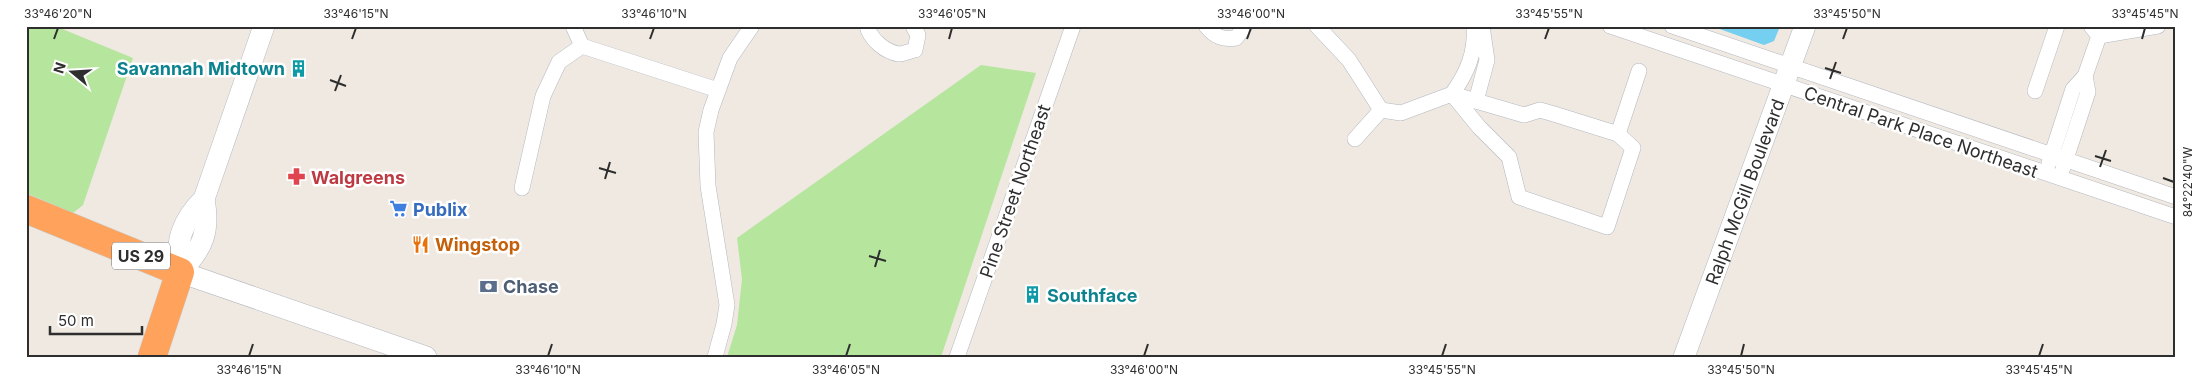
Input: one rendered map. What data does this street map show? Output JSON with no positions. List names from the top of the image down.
{
  "streets": {
    "highway": ["US 29"],
    "main road": ["Ralph McGill Boulevard"],
    "street": ["Central Park Place Northeast", "Pine Street Northeast"]
  },
  "crossings": [
    ["Central Park Place Northeast", "Ralph McGill Boulevard"]
  ],
  "places": {
    "building": ["Savannah Midtown", "Southface"],
    "pharmacy": ["Walgreens"],
    "supermarket": ["Publix"],
    "restaurant": ["Wingstop"],
    "bank": ["Chase"]
  },
  "scale_bar": "50 m",
  "north": "left",
  "coordinates": [
    "33°46'20\"N",
    "33°46'15\"N",
    "33°46'10\"N",
    "33°46'05\"N",
    "33°46'00\"N",
    "33°45'55\"N",
    "33°45'50\"N",
    "33°45'45\"N",
    "84°22'40\"W"
  ]
}
